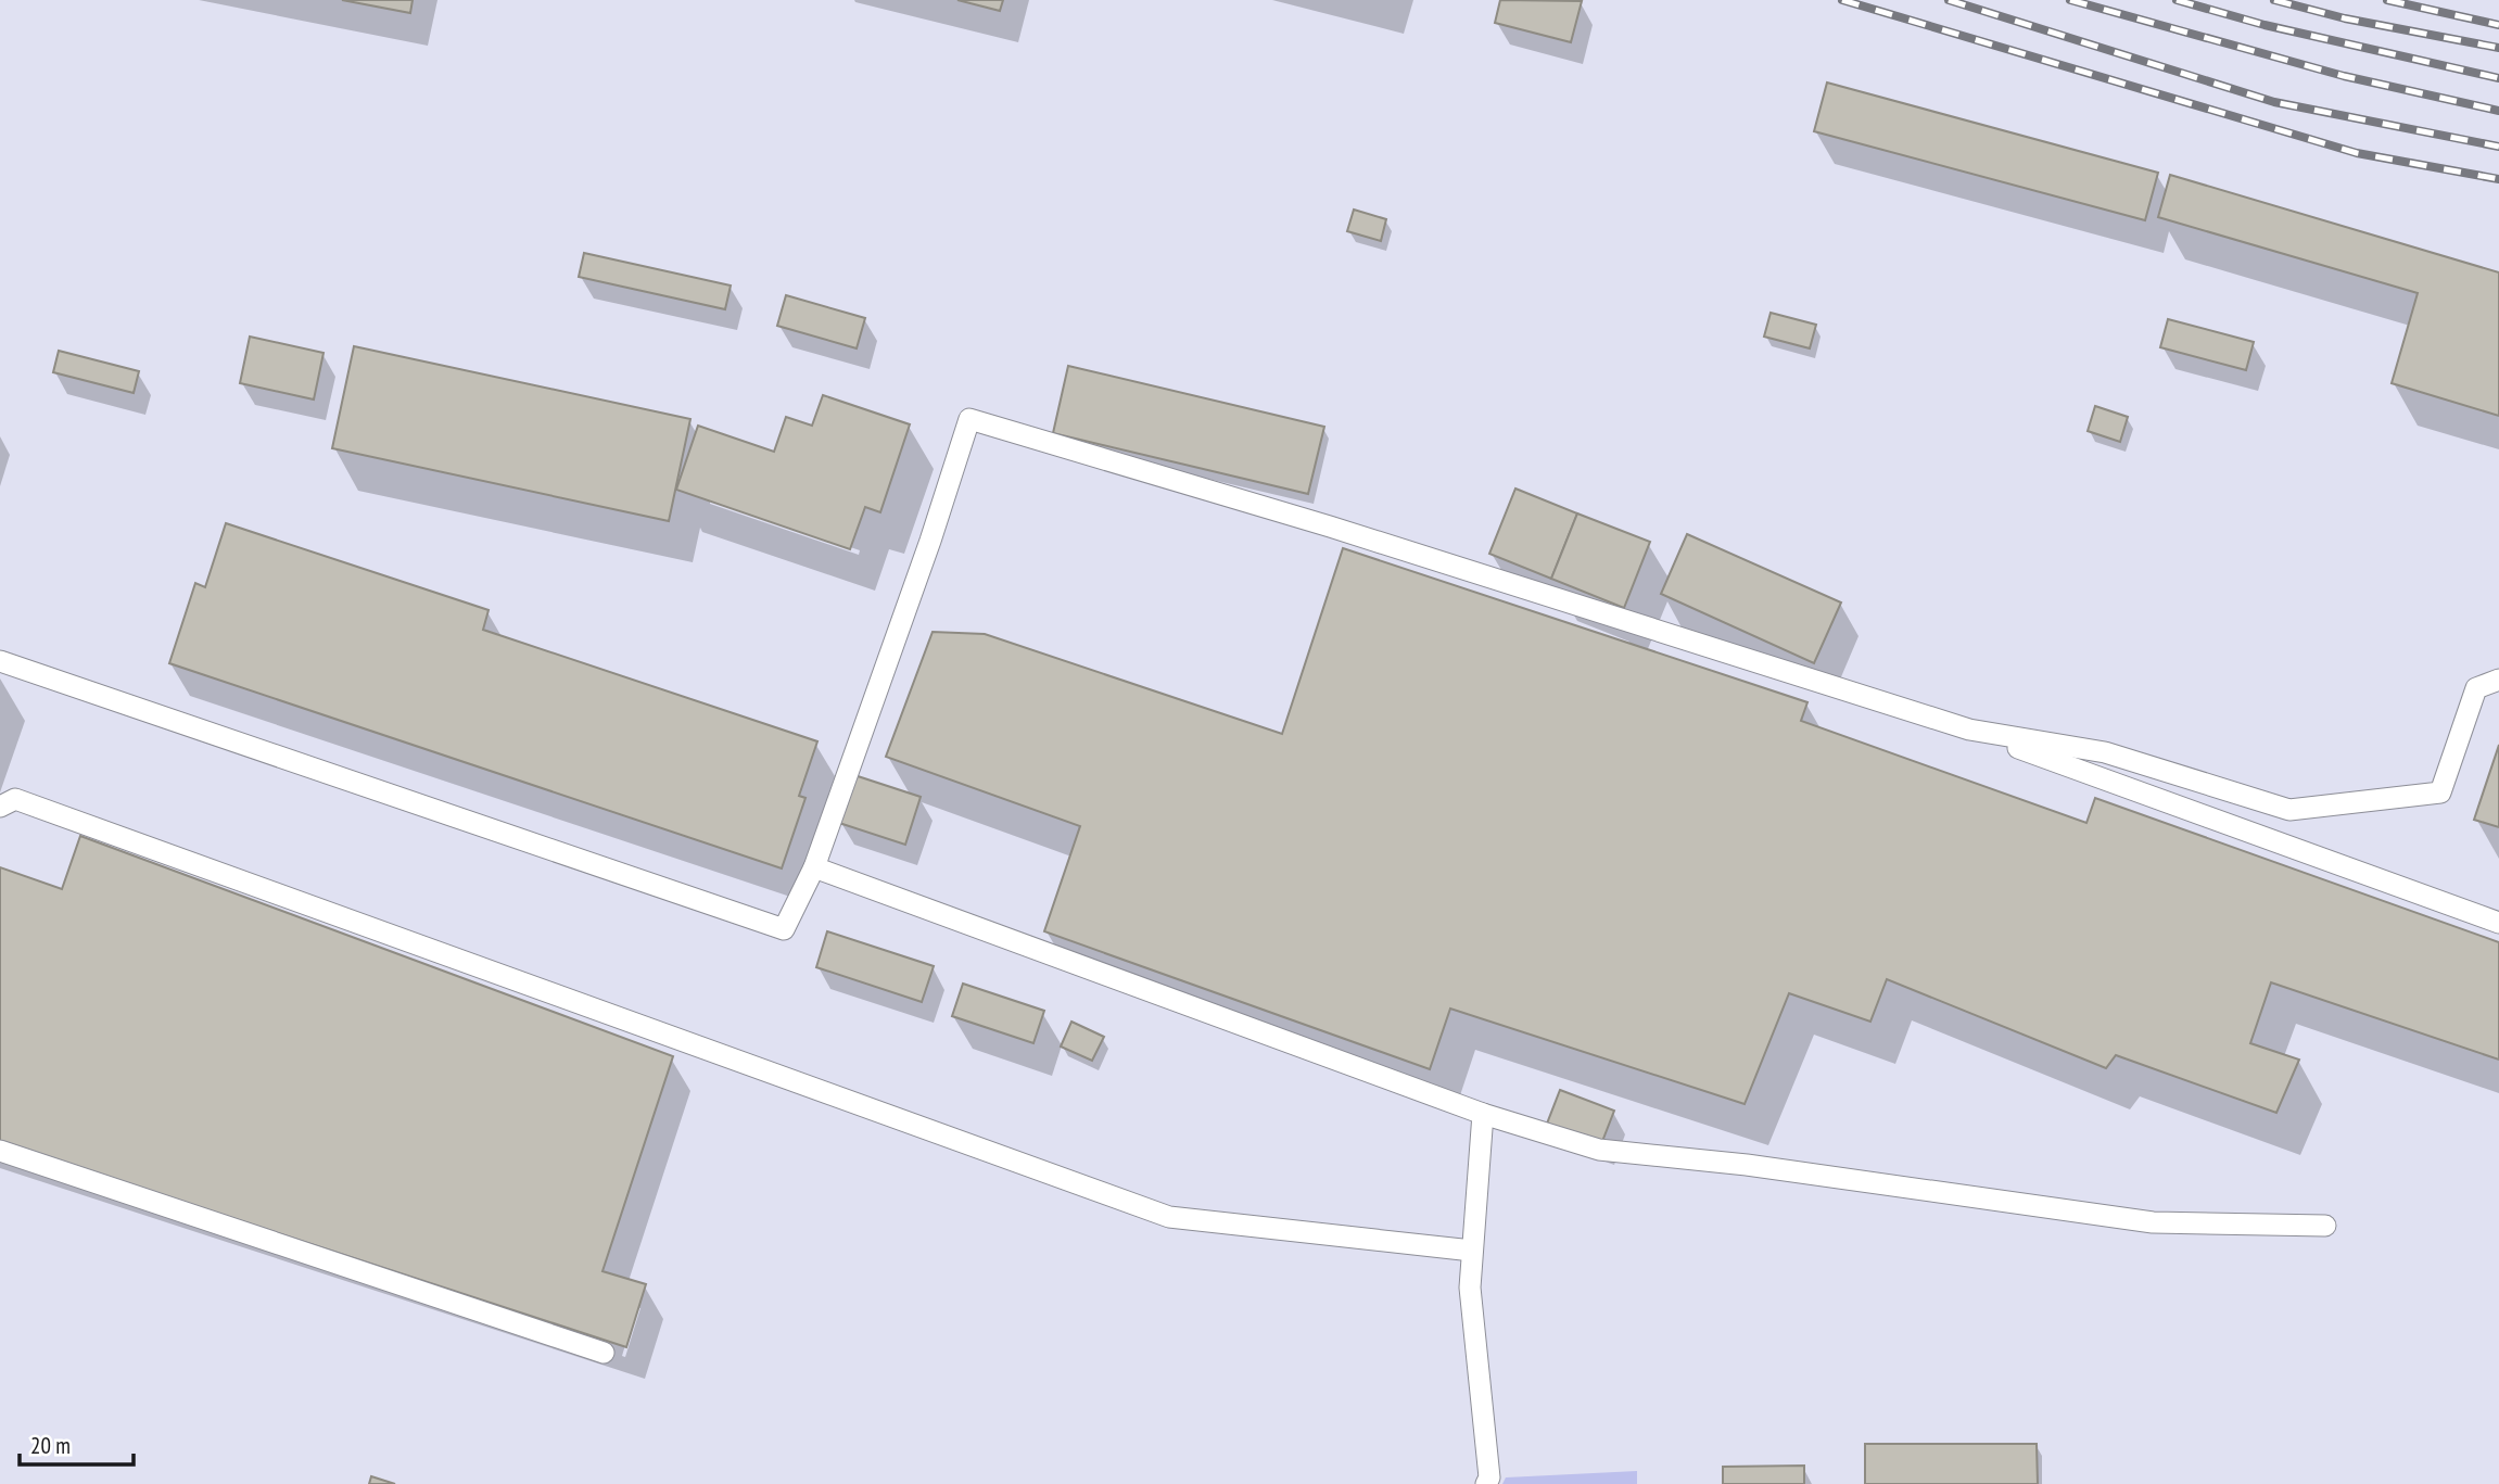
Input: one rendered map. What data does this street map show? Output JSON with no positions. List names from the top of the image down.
{
  "scale_bar": "20 m"
}
